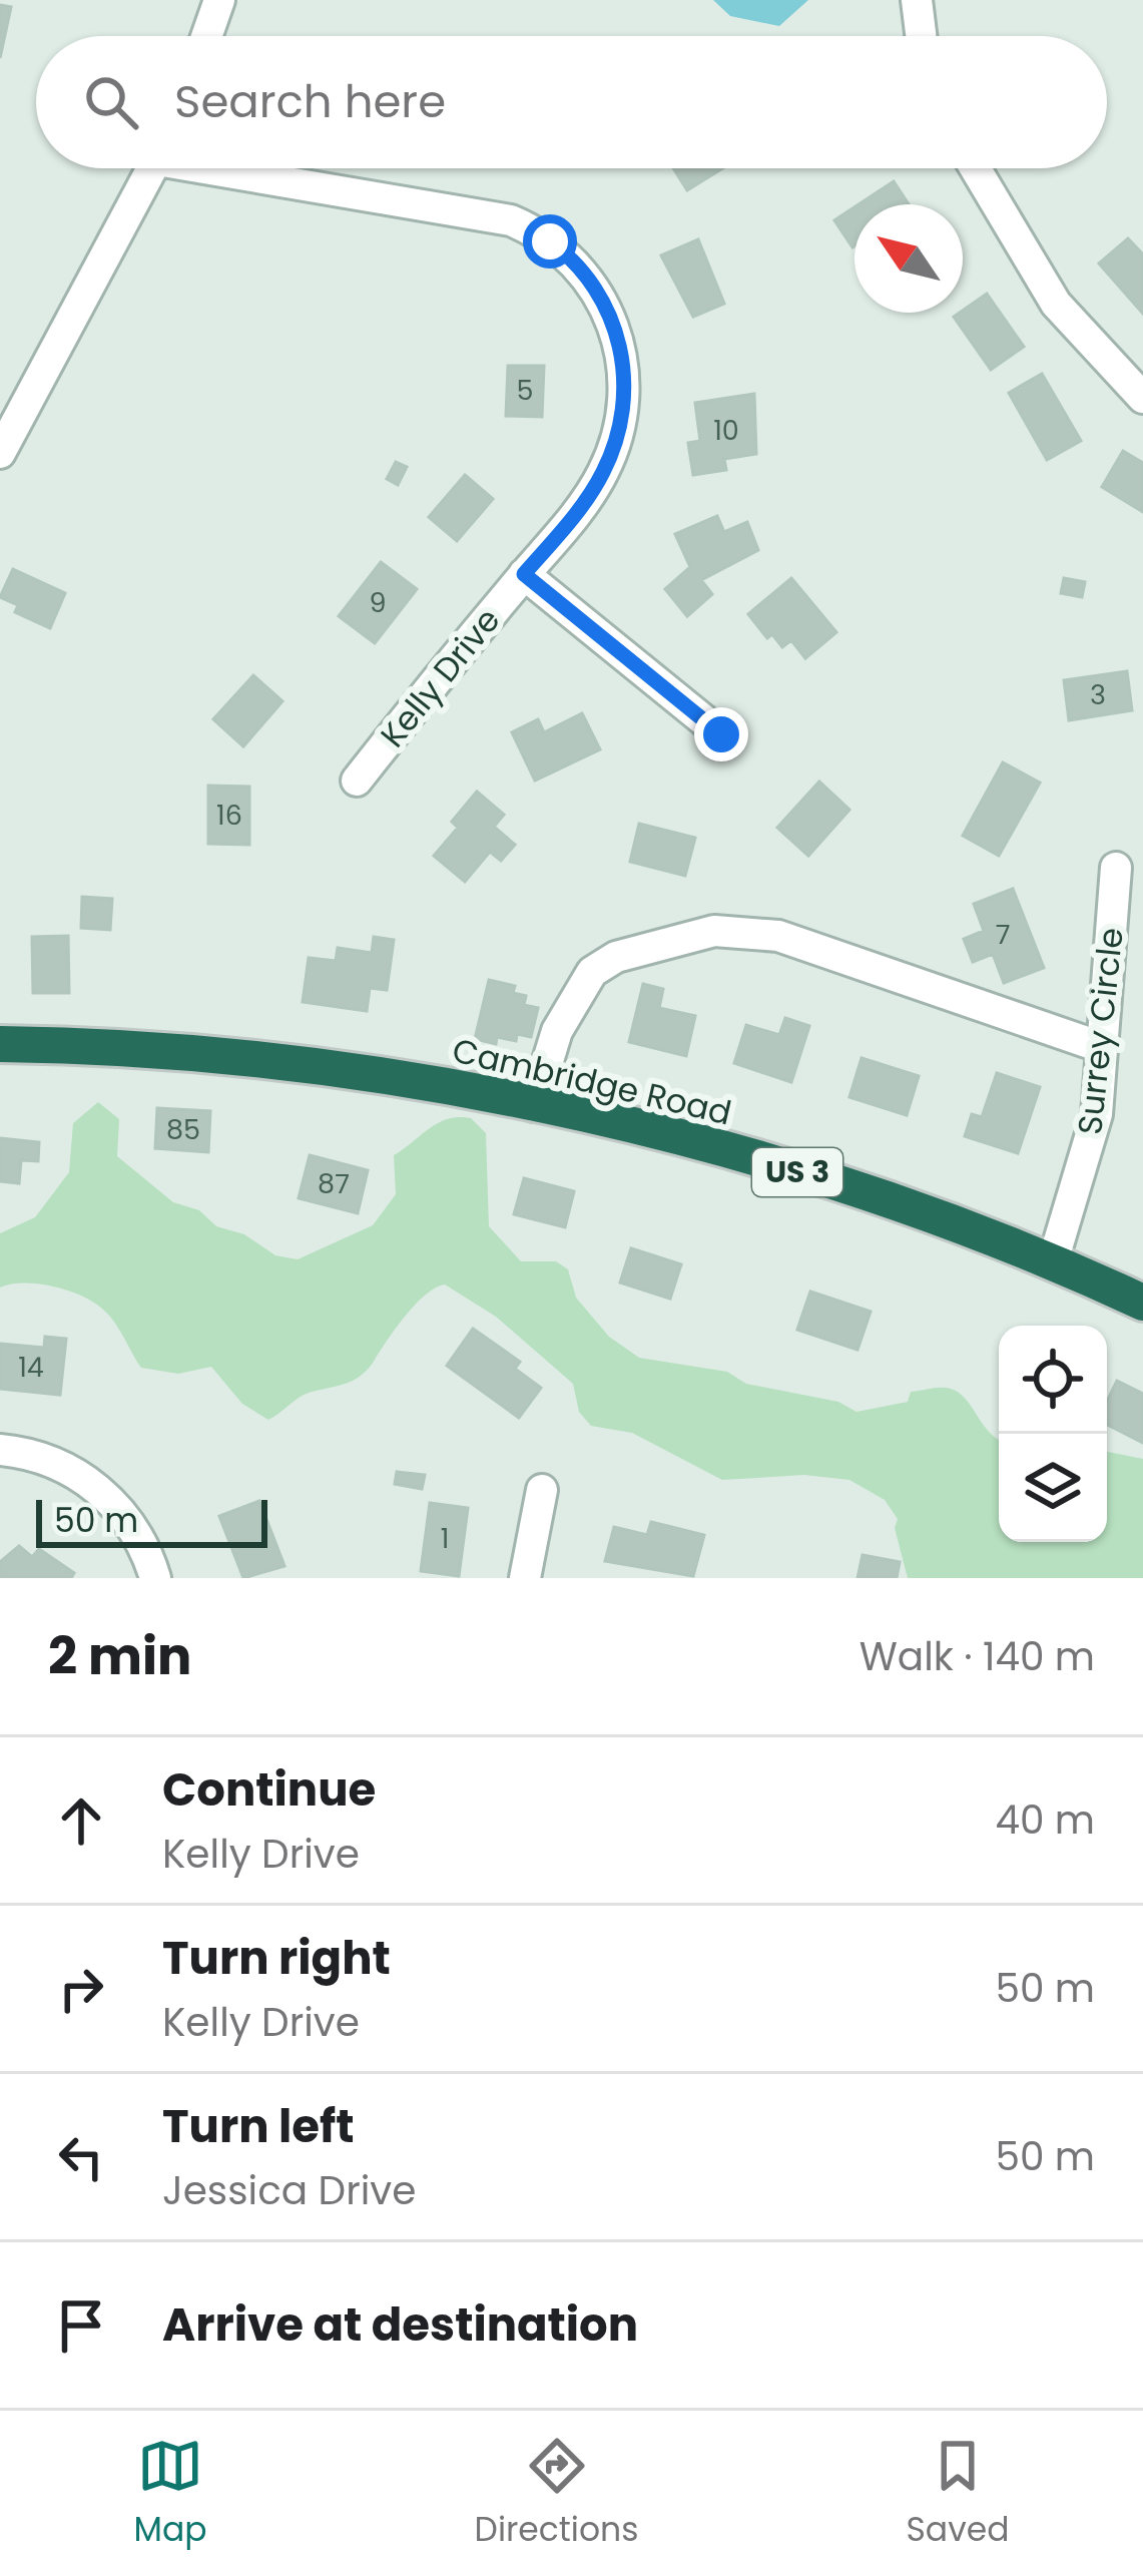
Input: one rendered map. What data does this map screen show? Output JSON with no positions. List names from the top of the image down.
{
  "streets": {
    "highway": ["Cambridge Road", "US 3"],
    "street": ["Kelly Drive", "Surrey Circle"]
  },
  "crossings": [
    ["Surrey Circle", "Cambridge Road"]
  ],
  "house_numbers": [
    "5",
    "10",
    "9",
    "3",
    "16",
    "7",
    "85",
    "87",
    "14",
    "1"
  ],
  "scale_bar": "50 m",
  "north": "top left",
  "page": {
    "search": "Search here",
    "scale": "50 m",
    "heading": ["2 min", "Walk · 140 m"],
    "list": [
      ["Continue", "Kelly Drive", "40 m"],
      ["Turn right", "Kelly Drive", "50 m"],
      ["Turn left", "Jessica Drive", "50 m"],
      "Arrive at destination"
    ],
    "nav": ["Map", "Directions", "Saved"]
  }
}
